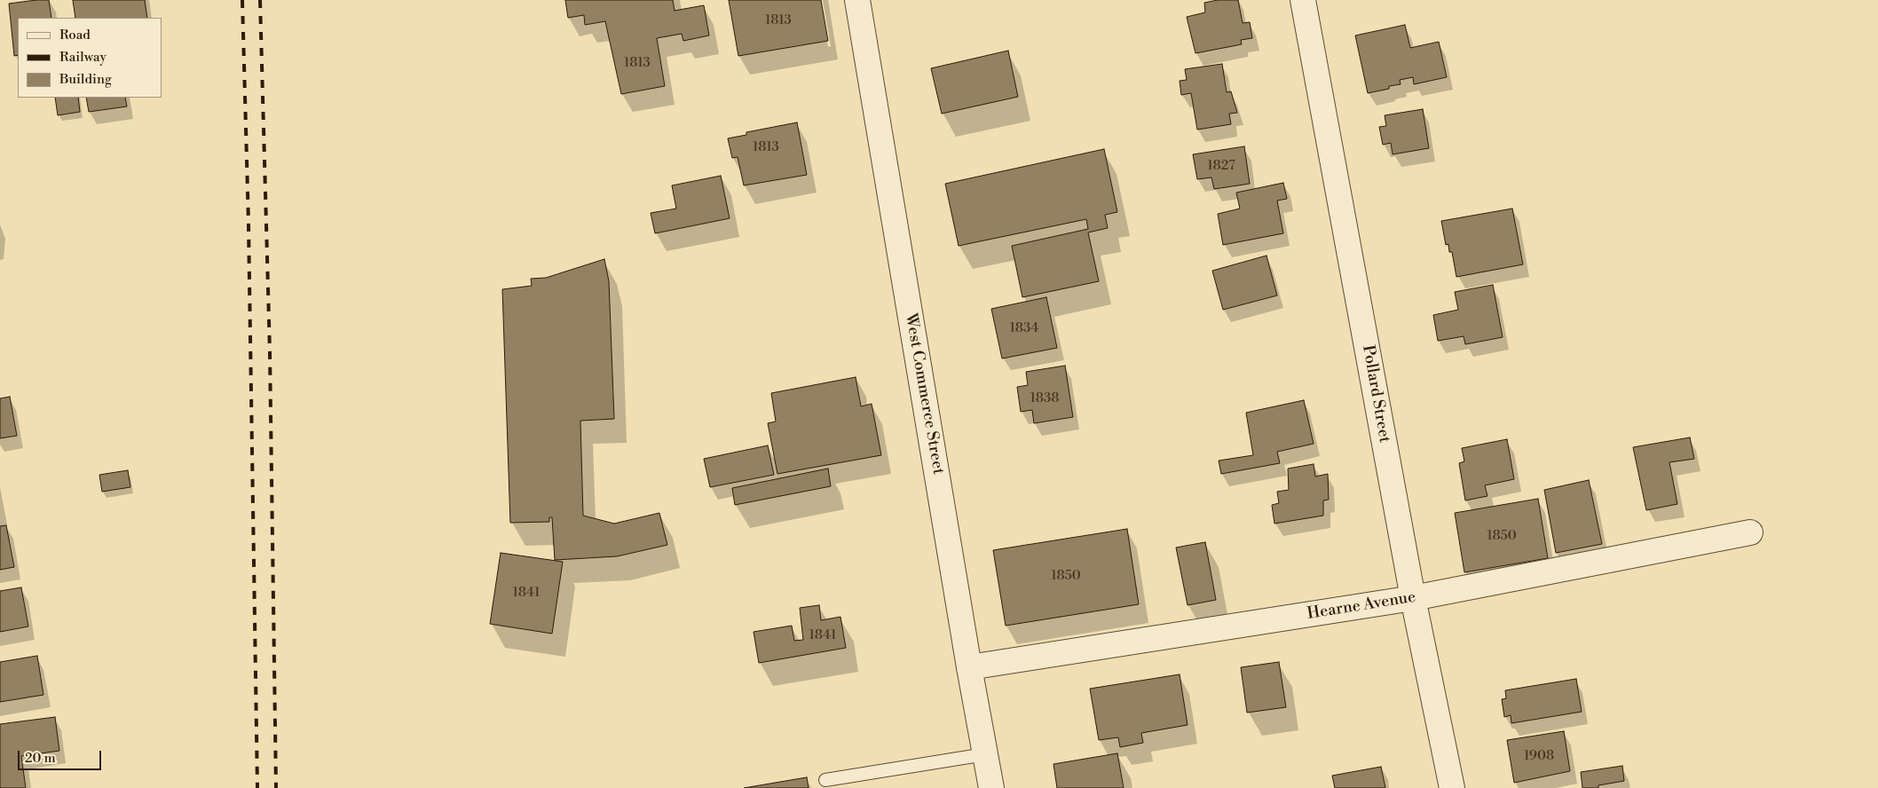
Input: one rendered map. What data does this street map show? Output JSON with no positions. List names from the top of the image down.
{
  "streets": {
    "street": ["West Commerce Street", "Pollard Street", "Hearne Avenue"]
  },
  "crossings": [
    ["West Commerce Street", "Hearne Avenue"],
    ["Pollard Street", "Hearne Avenue"]
  ],
  "house_numbers": [
    "1813",
    "1813",
    "1813",
    "1827",
    "1834",
    "1838",
    "1850",
    "1850",
    "1841",
    "1841",
    "1908"
  ],
  "legend": ["Road", "Railway", "Building"],
  "scale_bar": "20 m"
}
